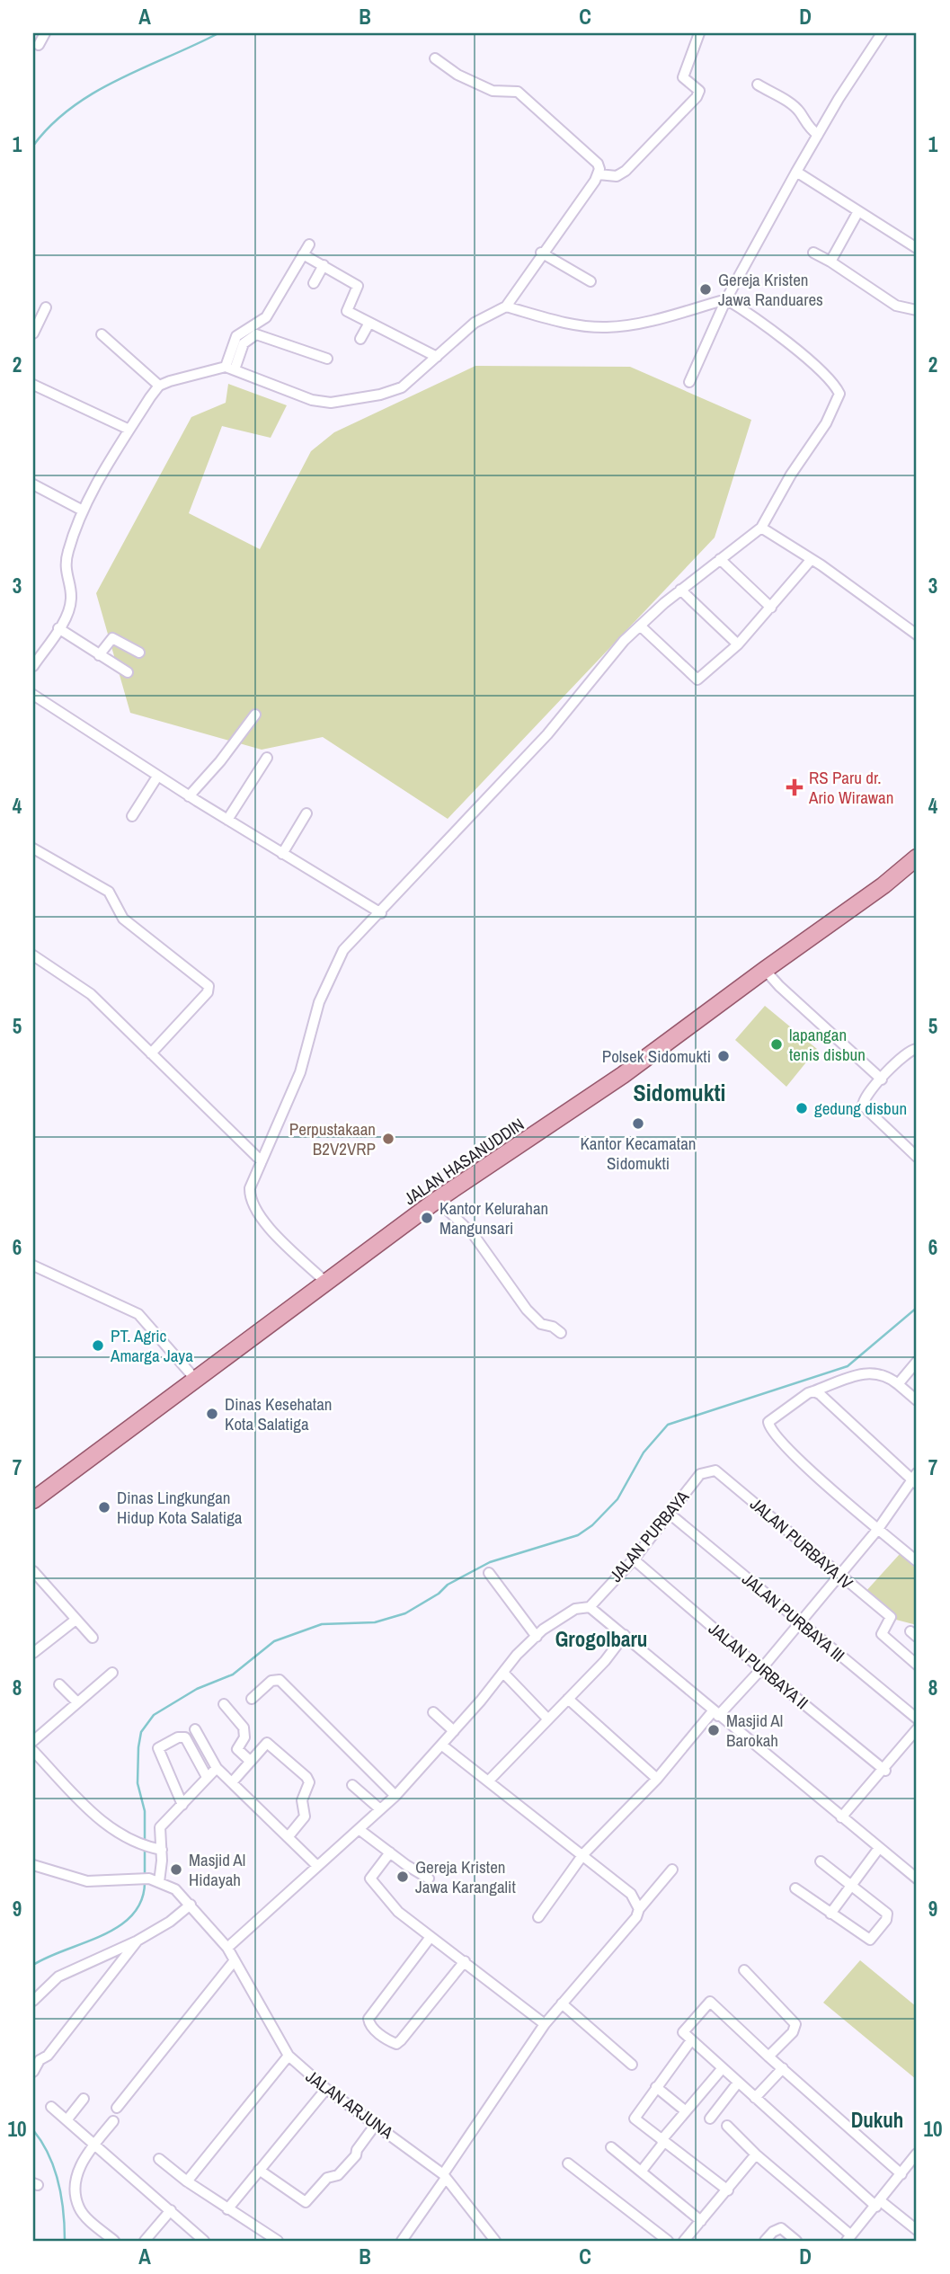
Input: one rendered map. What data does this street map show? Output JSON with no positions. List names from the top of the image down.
{
  "streets": {
    "main road": ["JALAN HASANUDDIN"],
    "street": [
      "JALAN PURBAYA",
      "JALAN PURBAYA IV",
      "JALAN PURBAYA III",
      "JALAN PURBAYA II",
      "JALAN ARJUNA"
    ]
  },
  "crossings": [
    ["JALAN PURBAYA", "JALAN PURBAYA IV"],
    ["JALAN PURBAYA", "JALAN PURBAYA III"],
    ["JALAN PURBAYA", "JALAN PURBAYA II"]
  ],
  "districts": ["Sidomukti", "Grogolbaru", "Dukuh"],
  "places": {
    "other": [
      "Gereja Kristen Jawa Randuares",
      "lapangan tenis disbun",
      "Polsek Sidomukti",
      "gedung disbun",
      "Kantor Kecamatan Sidomukti",
      "Perpustakaan B2V2VRP",
      "Kantor Kelurahan Mangunsari",
      "PT. Agric Amarga Jaya",
      "Dinas Kesehatan Kota Salatiga",
      "Dinas Lingkungan Hidup Kota Salatiga",
      "Masjid Al Barokah",
      "Masjid Al Hidayah",
      "Gereja Kristen Jawa Karangalit"
    ],
    "health": ["RS Paru dr. Ario Wirawan"]
  },
  "grid": {
    "columns": [
      "A",
      "B",
      "C",
      "D"
    ],
    "rows": [
      "1",
      "2",
      "3",
      "4",
      "5",
      "6",
      "7",
      "8",
      "9",
      "10"
    ]
  }
}
